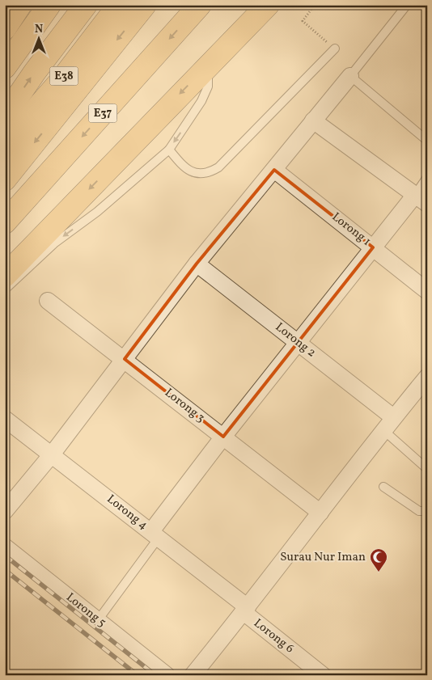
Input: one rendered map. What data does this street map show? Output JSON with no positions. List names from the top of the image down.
{
  "streets": {
    "highway": ["E38", "E37"],
    "street": [
      "Lorong 1",
      "Lorong 2",
      "Lorong 3",
      "Lorong 4",
      "Lorong 5",
      "Lorong 6"
    ]
  },
  "crossings": [
    ["Lorong 4", "Lorong 6"]
  ],
  "places": {
    "mosque": ["Surau Nur Iman"]
  },
  "north": "top"
}
